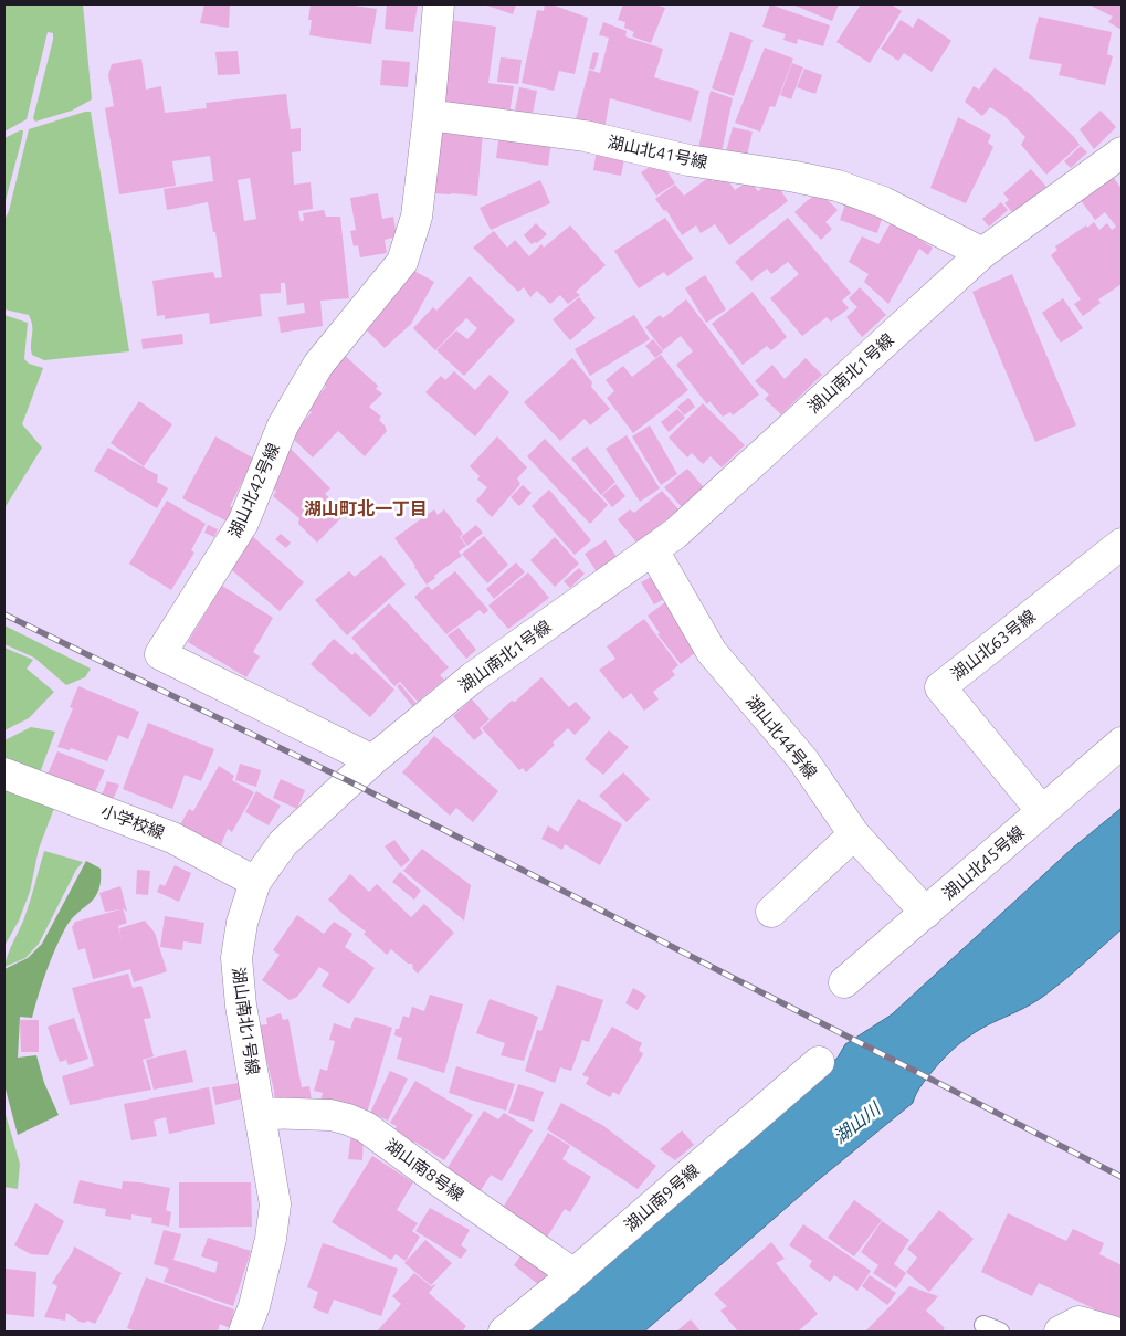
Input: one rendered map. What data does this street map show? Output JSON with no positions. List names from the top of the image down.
{
  "streets": {
    "street": [
      "湖山北41号線",
      "湖山南北1号線",
      "湖山北42号線",
      "湖山北63号線",
      "湖山北44号線",
      "小学校線",
      "湖山北45号線",
      "湖山南8号線",
      "湖山南9号線"
    ]
  },
  "crossings": [
    ["湖山北41号線", "湖山南北1号線"],
    ["湖山北41号線", "湖山北42号線"],
    ["湖山南北1号線", "湖山北42号線"],
    ["湖山南北1号線", "湖山北44号線"],
    ["湖山南北1号線", "小学校線"],
    ["湖山南北1号線", "湖山南8号線"],
    ["湖山北63号線", "湖山北45号線"],
    ["湖山北44号線", "湖山北45号線"],
    ["湖山南8号線", "湖山南9号線"]
  ],
  "districts": ["湖山町北一丁目"],
  "water": ["湖山川"]
}
